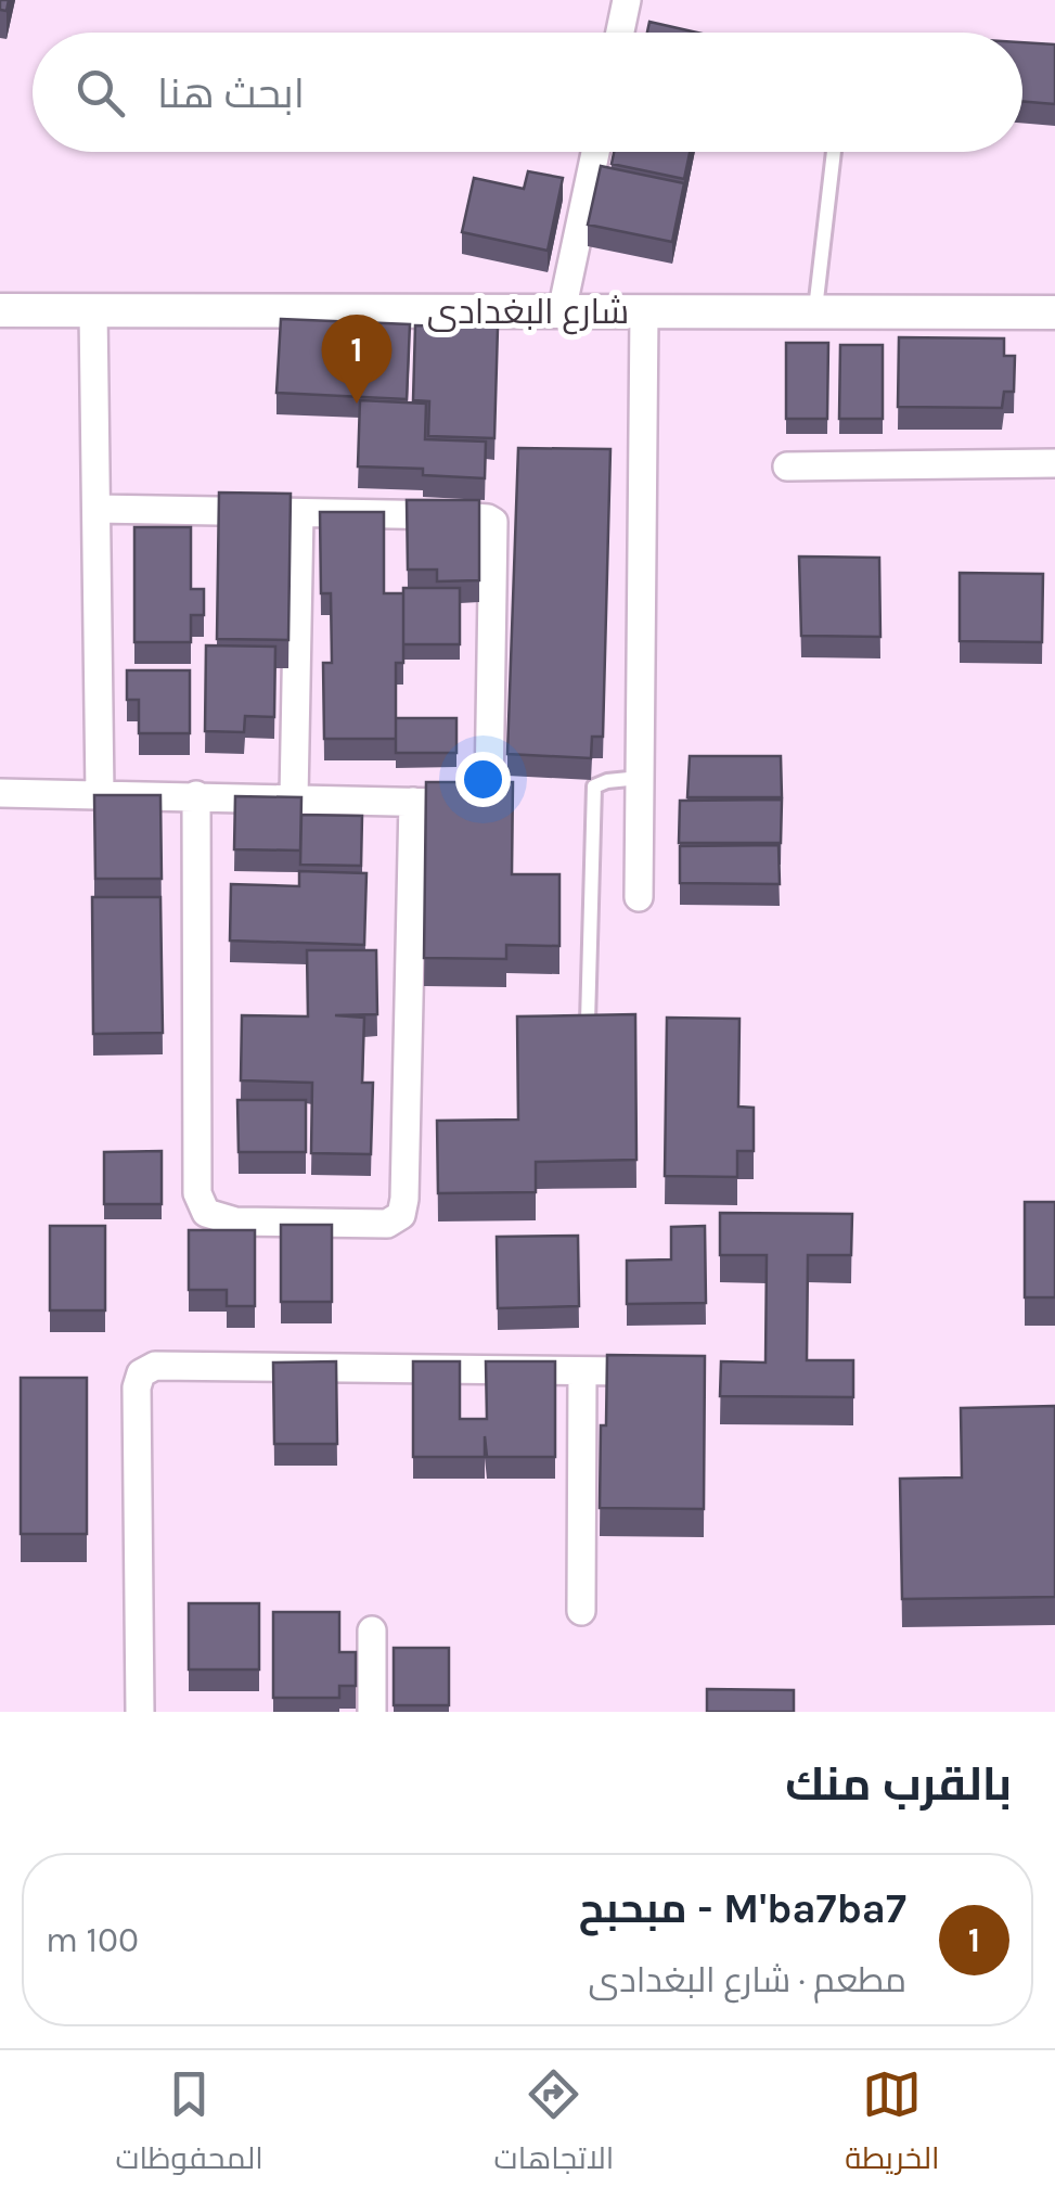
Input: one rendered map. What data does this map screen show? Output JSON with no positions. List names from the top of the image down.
{
  "streets": {
    "street": ["شارع البغدادى"]
  },
  "page": {
    "search": "ابحث هنا",
    "pins": "1",
    "heading": "بالقرب منك",
    "list": [
      {
        "mark": "1",
        "name": "M'ba7ba7 - مبحبح",
        "note": "مطعم · شارع البغدادى",
        "value": "100 m"
      }
    ],
    "nav": ["الخريطة", "الاتجاهات", "المحفوظات"]
  }
}
